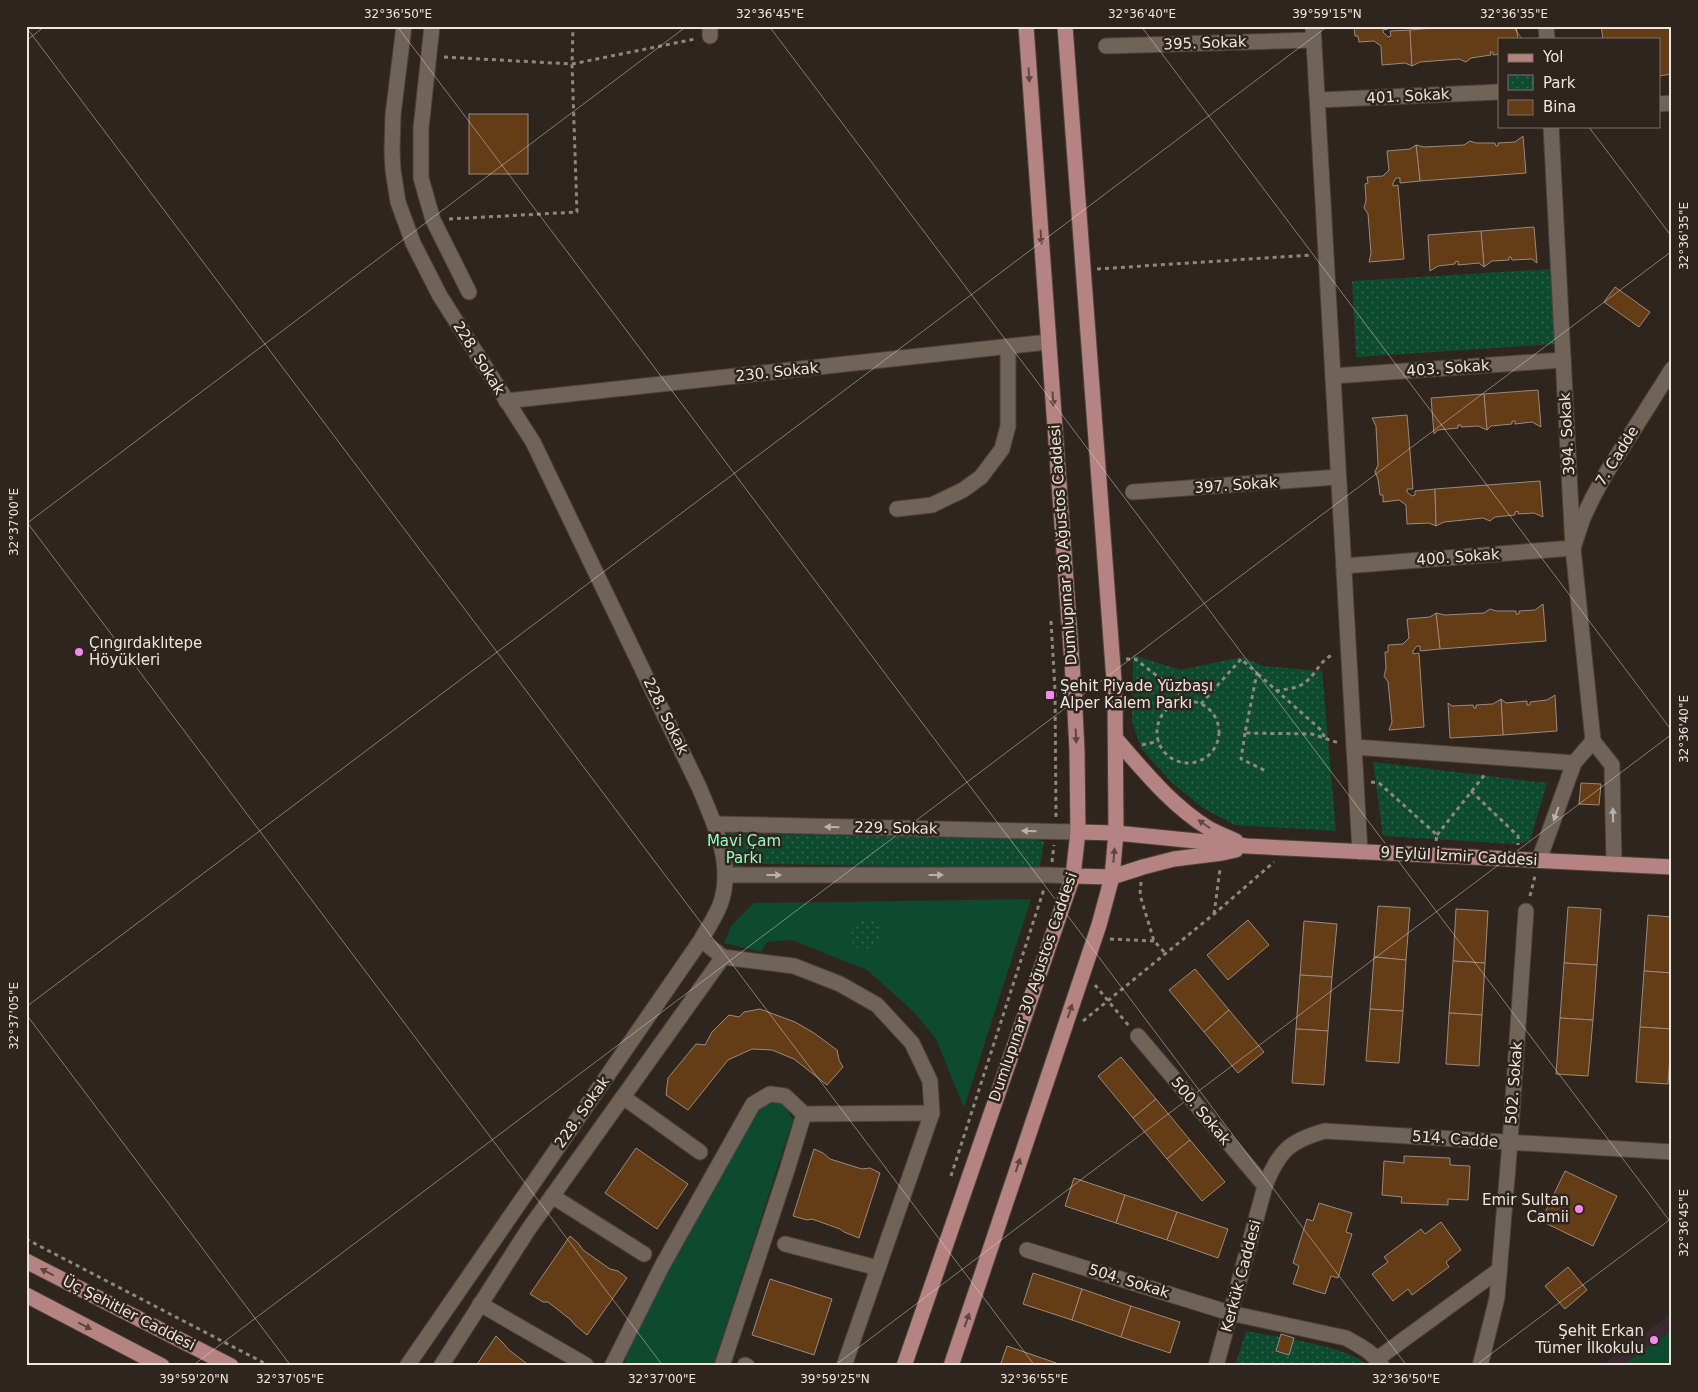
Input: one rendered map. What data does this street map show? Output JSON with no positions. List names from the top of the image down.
{
  "streets": {
    "main road": ["Dumlupınar 30 Ağustos Caddesi", "9 Eylül İzmir Caddesi", "Üç Şehitler Caddesi"],
    "street": [
      "395. Sokak",
      "401. Sokak",
      "228. Sokak",
      "403. Sokak",
      "230. Sokak",
      "394. Sokak",
      "7. Cadde",
      "397. Sokak",
      "400. Sokak",
      "229. Sokak",
      "502. Sokak",
      "500. Sokak",
      "514. Cadde",
      "Kerkük Caddesi",
      "504. Sokak"
    ]
  },
  "crossings": [
    ["228. Sokak", "230. Sokak"],
    ["228. Sokak", "229. Sokak"],
    ["403. Sokak", "394. Sokak"],
    ["230. Sokak", "Dumlupınar 30 Ağustos Caddesi"],
    ["394. Sokak", "7. Cadde"],
    ["394. Sokak", "400. Sokak"],
    ["7. Cadde", "400. Sokak"],
    ["Dumlupınar 30 Ağustos Caddesi", "229. Sokak"],
    ["Dumlupınar 30 Ağustos Caddesi", "9 Eylül İzmir Caddesi"],
    ["229. Sokak", "9 Eylül İzmir Caddesi"],
    ["502. Sokak", "514. Cadde"],
    ["500. Sokak", "514. Cadde"],
    ["500. Sokak", "Kerkük Caddesi"],
    ["514. Cadde", "Kerkük Caddesi"],
    ["Kerkük Caddesi", "504. Sokak"]
  ],
  "parks": ["Mavi Çam Parkı"],
  "places": {
    "other": ["Çıngırdaklıtepe Höyükleri", "Emir Sultan Camii", "Şehit Erkan Tümer İlkokulu"],
    "transit": ["Şehit Piyade Yüzbaşı Alper Kalem Parkı"]
  },
  "legend": ["Yol", "Park", "Bina"],
  "coordinates": [
    "32°36'50\"E",
    "32°36'45\"E",
    "32°36'40\"E",
    "39°59'15\"N",
    "32°36'35\"E",
    "32°37'00\"E",
    "32°37'05\"E",
    "39°59'20\"N",
    "39°59'25\"N",
    "32°36'55\"E"
  ]
}
